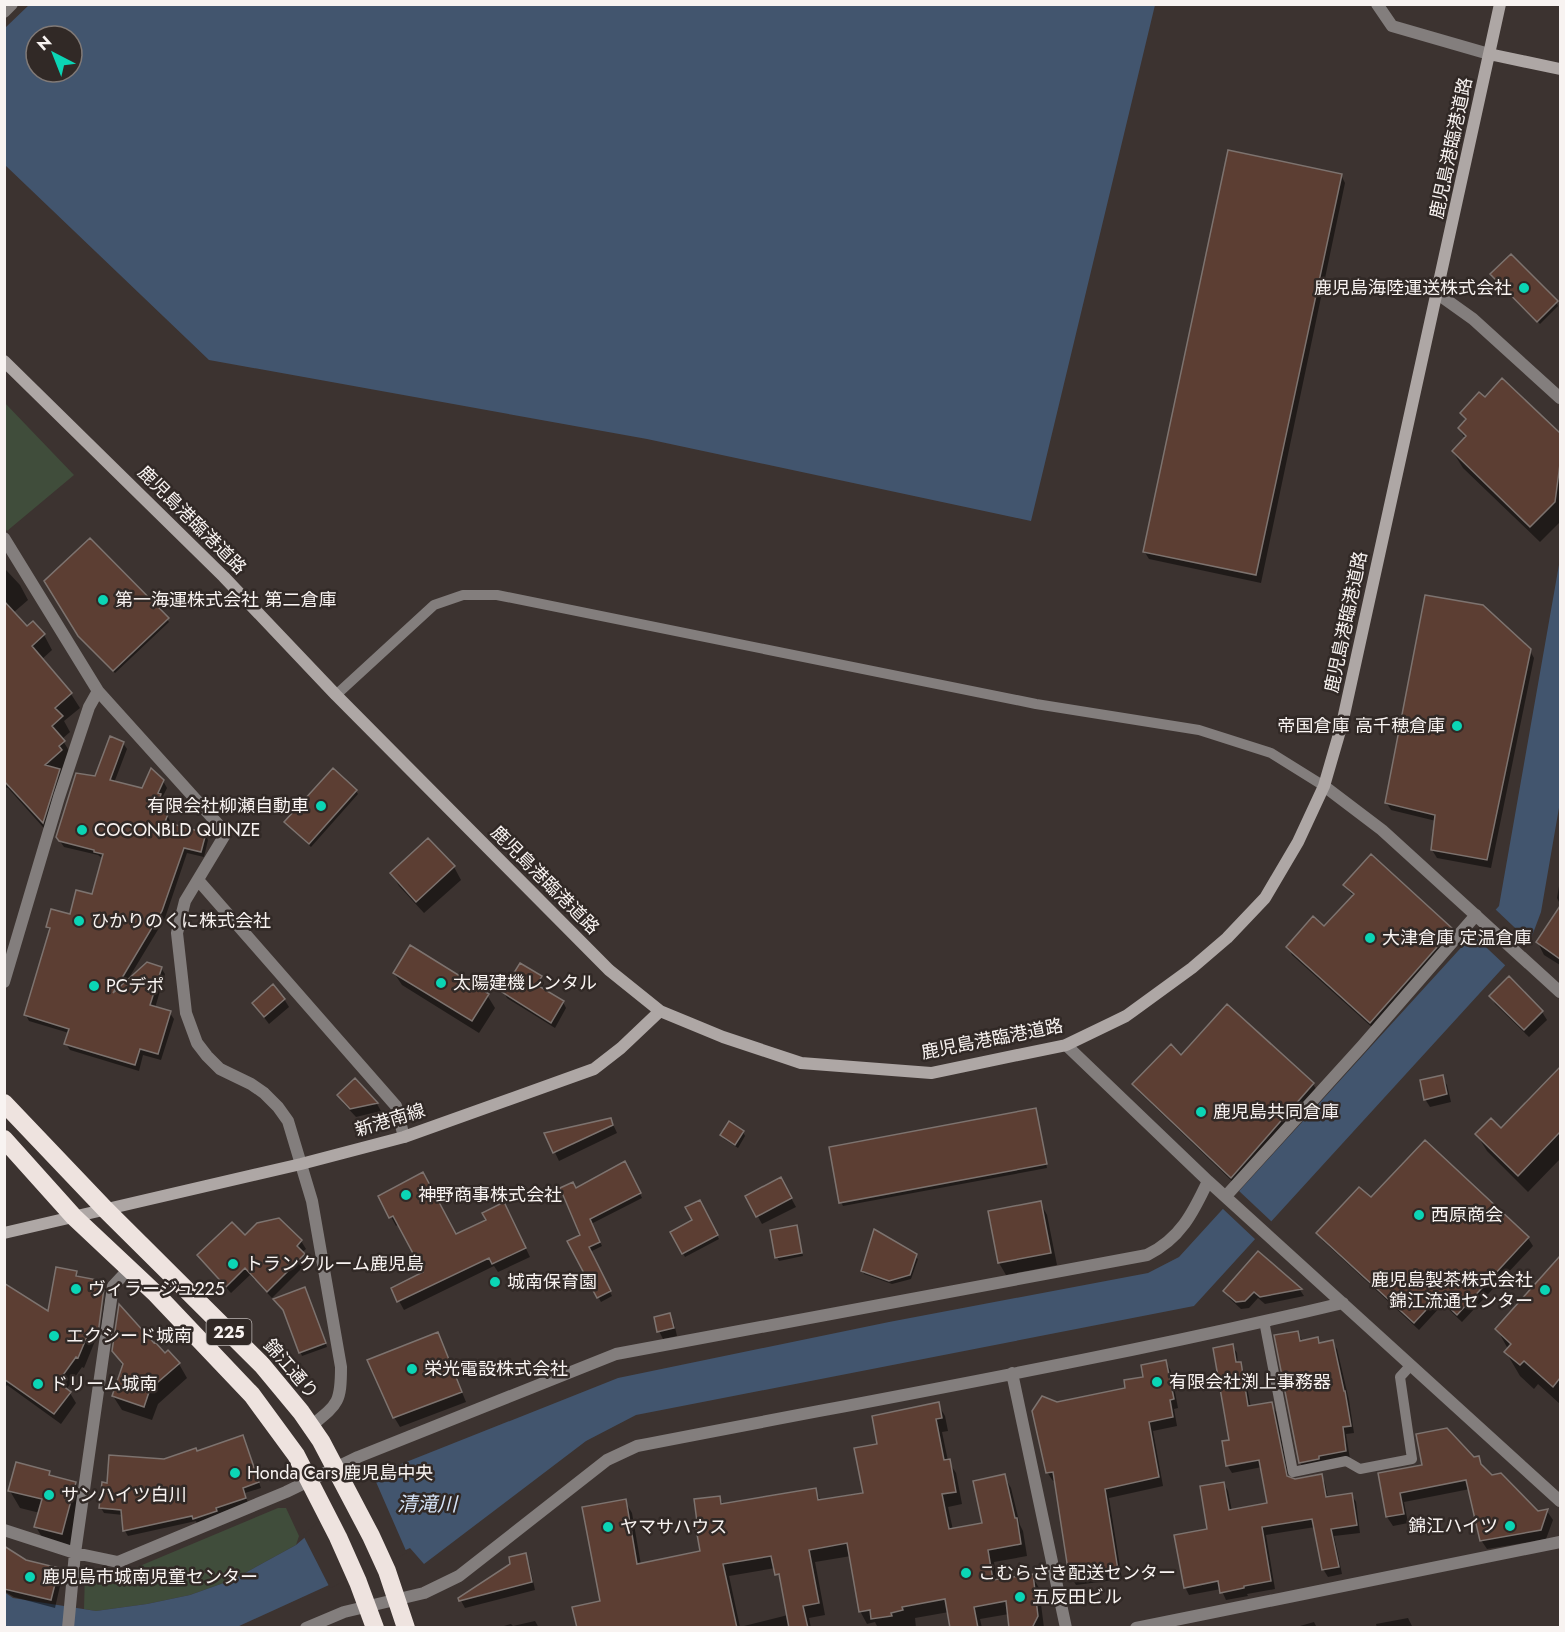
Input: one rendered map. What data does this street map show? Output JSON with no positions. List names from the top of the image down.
{
  "streets": {
    "highway": ["225", "錦江通り"],
    "street": ["鹿児島港臨港道路", "新港南線"]
  },
  "crossings": [
    ["鹿児島港臨港道路", "新港南線"],
    ["新港南線", "225"],
    ["新港南線", "錦江通り"]
  ],
  "water": ["清滝川"],
  "places": [
    "鹿児島海陸運送株式会社",
    "第一海運株式会社 第二倉庫",
    "帝国倉庫 高千穂倉庫",
    "有限会社柳瀬自動車",
    "COCONBLD QUINZE",
    "ひかりのくに株式会社",
    "大津倉庫 定温倉庫",
    "太陽建機レンタル",
    "PCデポ",
    "鹿児島共同倉庫",
    "神野商事株式会社",
    "西原商会",
    "トランクルーム鹿児島",
    "城南保育園",
    "ヴィラージュ225",
    "鹿児島製茶株式会社 錦江流通センター",
    "エクシード城南",
    "栄光電設株式会社",
    "有限会社渕上事務器",
    "ドリーム城南",
    "Honda Cars 鹿児島中央",
    "サンハイツ白川",
    "錦江ハイツ",
    "ヤマサハウス",
    "こむらさき配送センター",
    "鹿児島市城南児童センター",
    "五反田ビル"
  ],
  "north": "top left"
}
